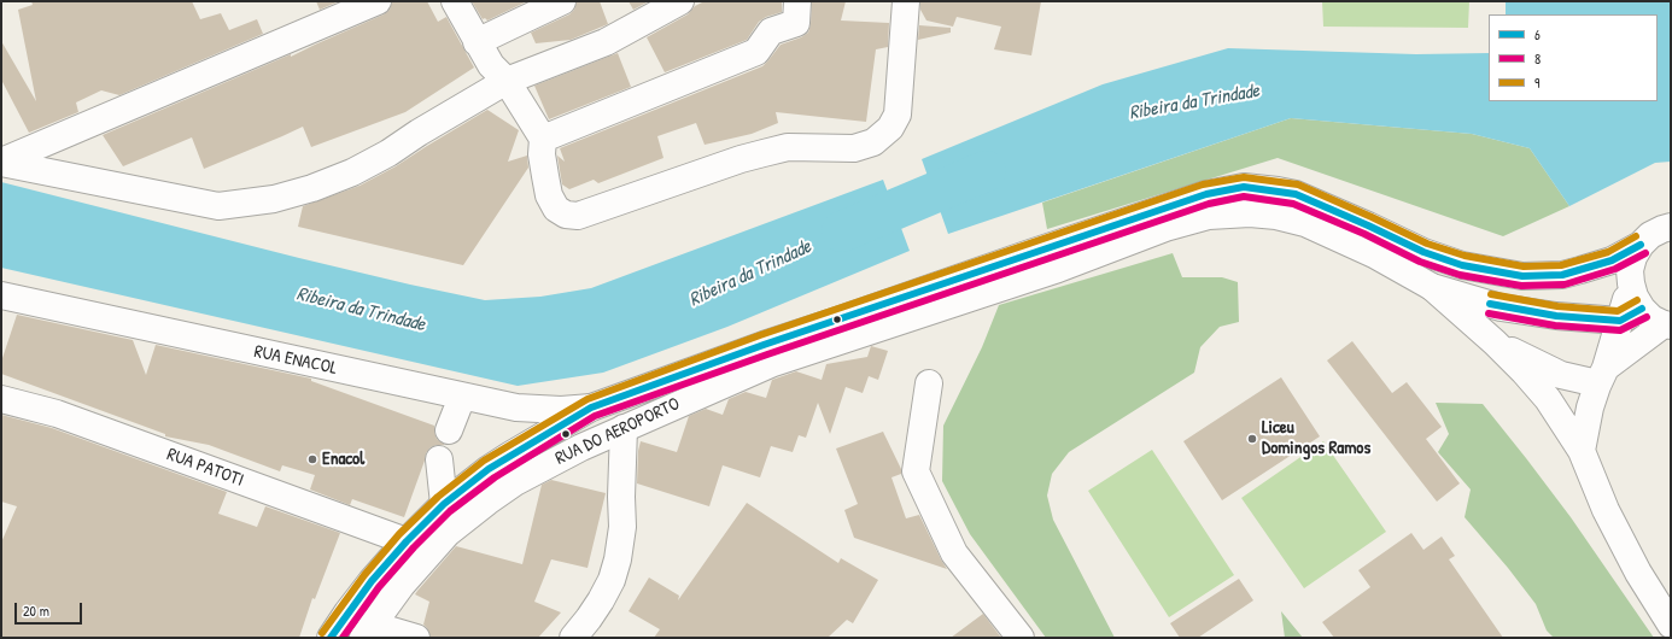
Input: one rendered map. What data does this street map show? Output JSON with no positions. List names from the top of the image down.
{
  "streets": {
    "street": ["RUA ENACOL", "RUA DO AEROPORTO", "RUA PATOTI"]
  },
  "crossings": [
    ["RUA ENACOL", "RUA DO AEROPORTO"],
    ["RUA DO AEROPORTO", "RUA PATOTI"]
  ],
  "water": ["Ribeira da Trindade"],
  "places": ["Liceu Domingos Ramos", "Enacol"],
  "lines": ["transit line 9", "transit line 6", "transit line 8"],
  "legend": ["6", "8", "9"],
  "scale_bar": "20 m"
}
